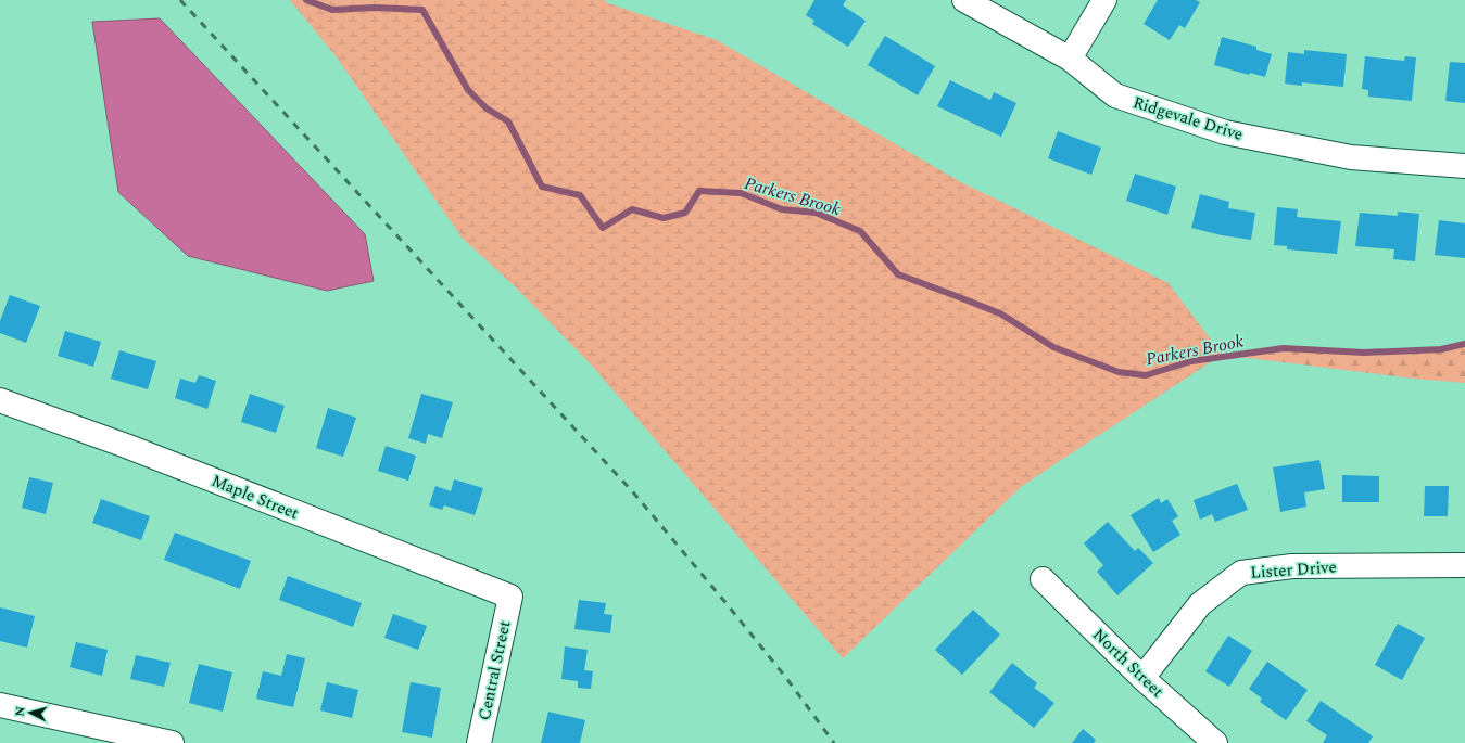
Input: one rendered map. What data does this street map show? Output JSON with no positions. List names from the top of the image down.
{
  "streets": {
    "street": [
      "Ridgevale Drive",
      "Maple Street",
      "Lister Drive",
      "North Street",
      "Central Street"
    ]
  },
  "crossings": [
    ["Maple Street", "Central Street"],
    ["Lister Drive", "North Street"]
  ],
  "water": ["Parkers Brook"],
  "north": "left"
}
